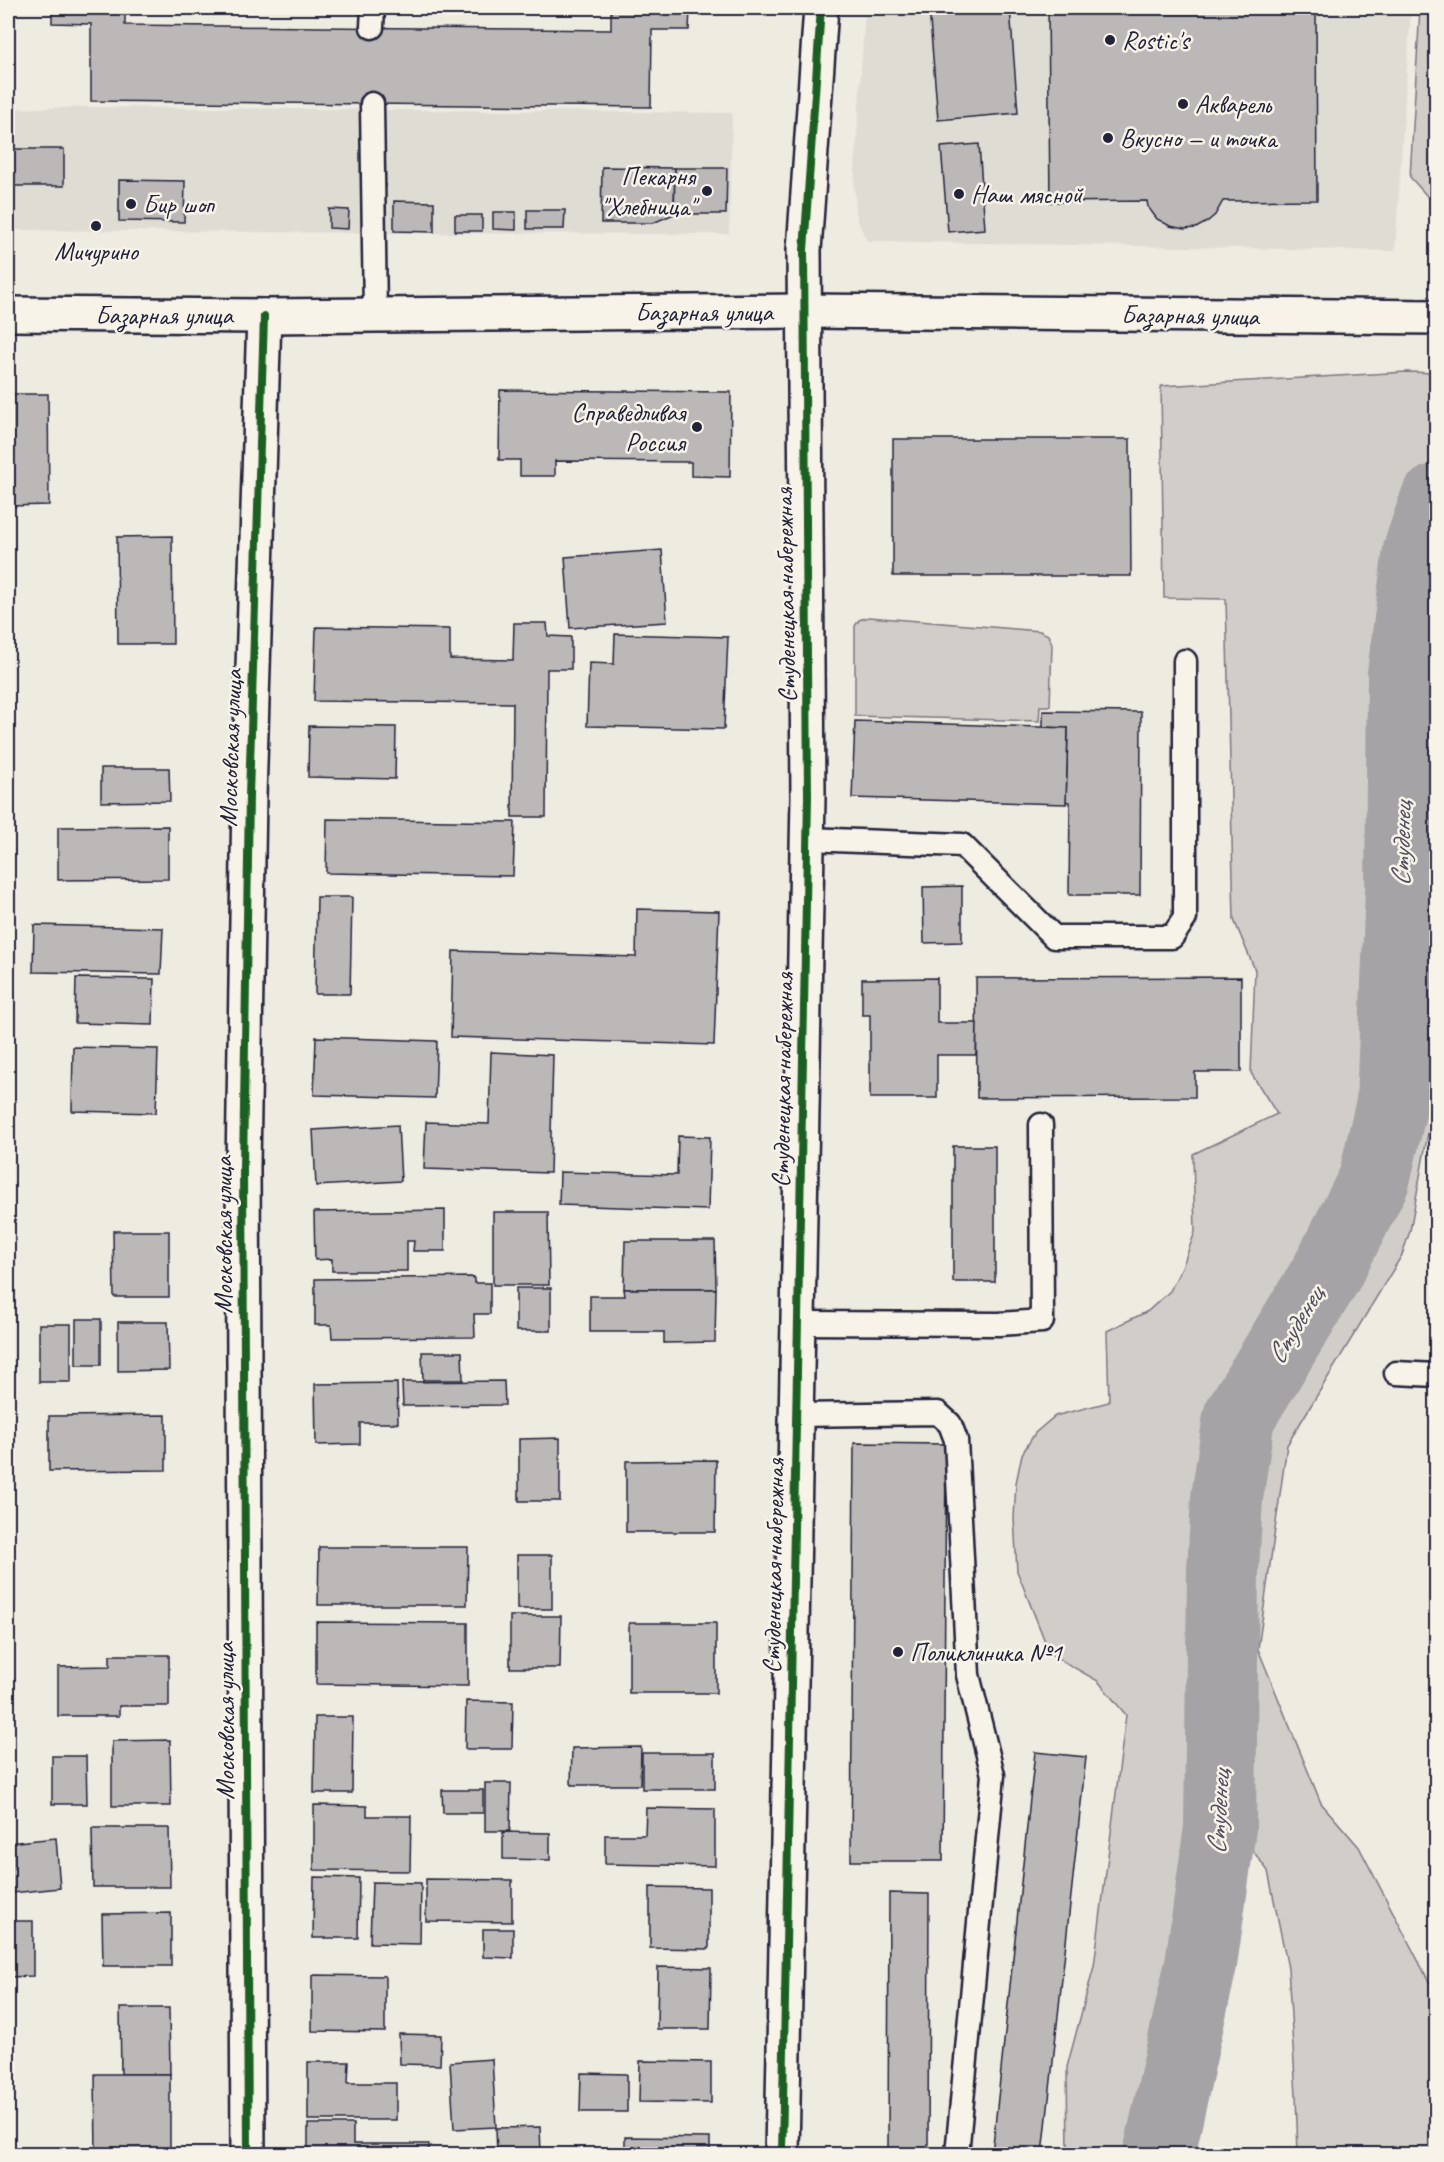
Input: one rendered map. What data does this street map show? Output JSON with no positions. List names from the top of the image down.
{
  "streets": {
    "street": ["Базарная улица", "Студенецкая набережная", "Московская улица"]
  },
  "crossings": [
    ["Базарная улица", "Студенецкая набережная"],
    ["Базарная улица", "Московская улица"]
  ],
  "water": ["Студенец"],
  "places": [
    "Rostic's",
    "Акварель",
    "Вкусно — и точка",
    "Пекарня \"Хлебница\"",
    "Наш мясной",
    "Бир шоп",
    "Мичурино",
    "Справедливая Россия",
    "Поликлиника №1"
  ]
}
